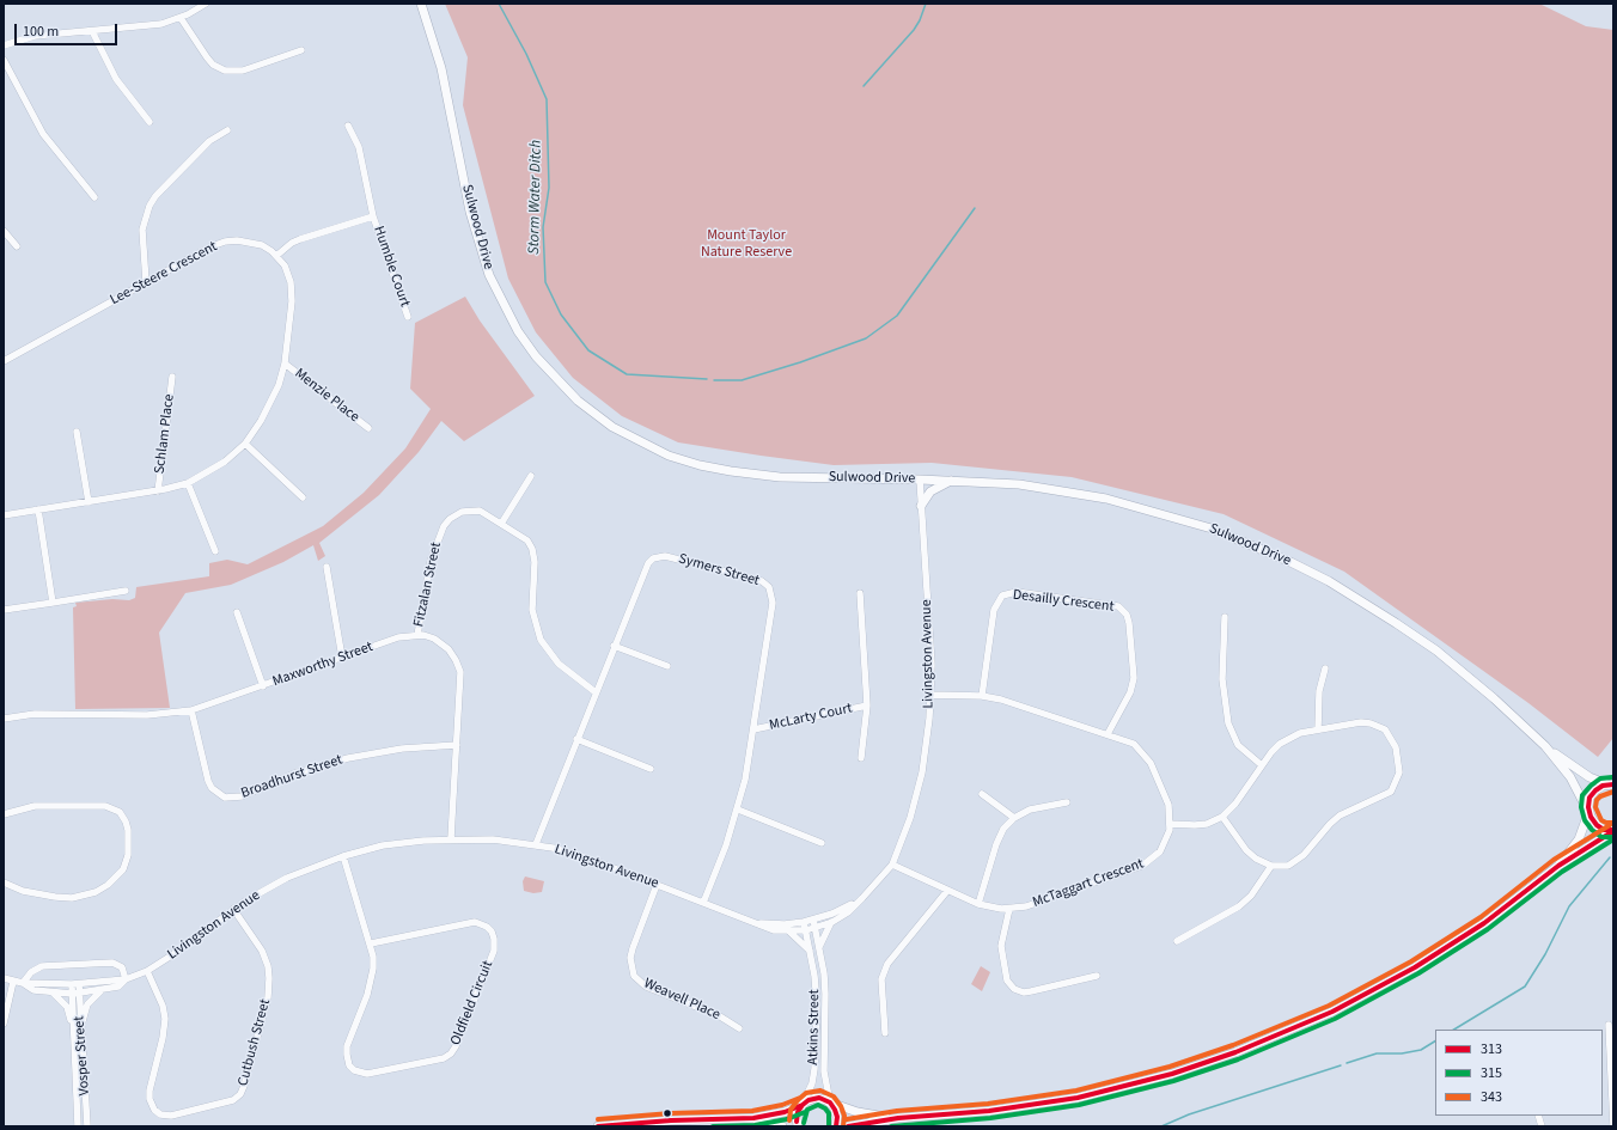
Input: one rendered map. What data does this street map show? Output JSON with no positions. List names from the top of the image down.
{
  "streets": {
    "main road": ["Sulwood Drive"],
    "street": [
      "Humble Court",
      "Lee-Steere Crescent",
      "Menzie Place",
      "Schlam Place",
      "Symers Street",
      "Fitzalan Street",
      "Desailly Crescent",
      "Livingston Avenue",
      "Maxworthy Street",
      "McLarty Court",
      "Broadhurst Street",
      "McTaggart Crescent",
      "Weavell Place",
      "Oldfield Circuit",
      "Atkins Street",
      "Cutbush Street",
      "Vosper Street"
    ]
  },
  "crossings": [
    ["Sulwood Drive", "Livingston Avenue"],
    ["Humble Court", "Lee-Steere Crescent"],
    ["Lee-Steere Crescent", "Menzie Place"],
    ["Lee-Steere Crescent", "Schlam Place"],
    ["Symers Street", "Fitzalan Street"],
    ["Symers Street", "Livingston Avenue"],
    ["Symers Street", "McLarty Court"],
    ["Fitzalan Street", "Maxworthy Street"],
    ["Desailly Crescent", "McTaggart Crescent"],
    ["Livingston Avenue", "Maxworthy Street"],
    ["Livingston Avenue", "McTaggart Crescent"],
    ["Livingston Avenue", "Weavell Place"],
    ["Livingston Avenue", "Oldfield Circuit"],
    ["Livingston Avenue", "Atkins Street"],
    ["Livingston Avenue", "Cutbush Street"],
    ["Livingston Avenue", "Vosper Street"],
    ["Maxworthy Street", "Broadhurst Street"]
  ],
  "water": ["Storm Water Ditch"],
  "parks": ["Mount Taylor Nature Reserve"],
  "lines": ["transit line 315", "transit line 313", "transit line 343"],
  "legend": ["313", "315", "343"],
  "scale_bar": "100 m"
}
